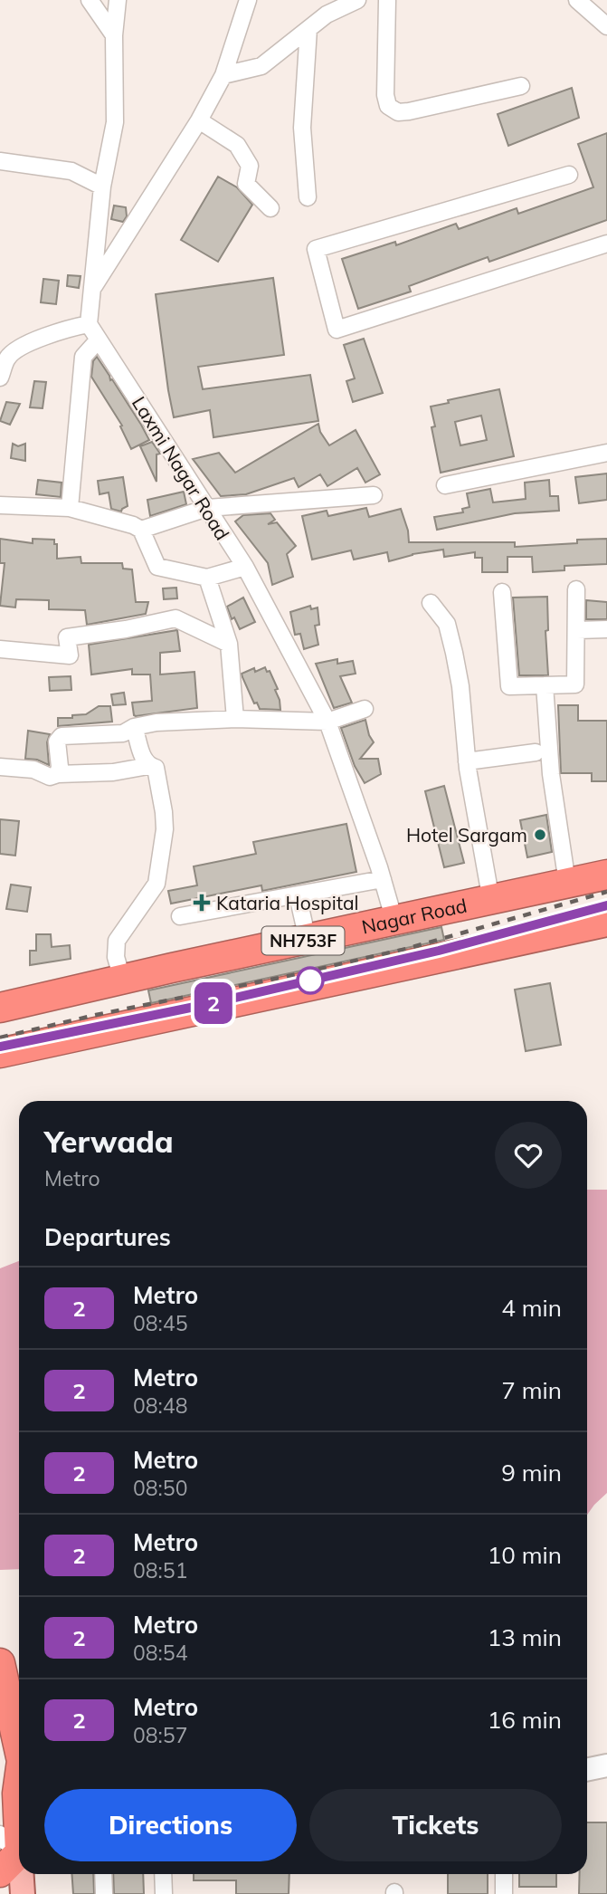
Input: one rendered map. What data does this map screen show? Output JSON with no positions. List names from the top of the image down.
{
  "streets": {
    "highway": ["Nagar Road", "NH753F"],
    "street": ["Laxmi Nagar Road"]
  },
  "crossings": [
    ["Laxmi Nagar Road", "Nagar Road"]
  ],
  "places": {
    "other": ["Hotel Sargam"],
    "health": ["Kataria Hospital"]
  },
  "lines": ["metro line 2"],
  "page": {
    "on_map": "2",
    "heading": [
      ["Yerwada", "Metro"],
      "Departures"
    ],
    "list": [
      {
        "mark": "2",
        "name": "Metro",
        "note": "08:45",
        "value": "4 min"
      },
      {
        "mark": "2",
        "name": "Metro",
        "note": "08:48",
        "value": "7 min"
      },
      {
        "mark": "2",
        "name": "Metro",
        "note": "08:50",
        "value": "9 min"
      },
      {
        "mark": "2",
        "name": "Metro",
        "note": "08:51",
        "value": "10 min"
      },
      {
        "mark": "2",
        "name": "Metro",
        "note": "08:54",
        "value": "13 min"
      },
      {
        "mark": "2",
        "name": "Metro",
        "note": "08:57",
        "value": "16 min"
      }
    ],
    "buttons": ["Directions", "Tickets"]
  }
}
